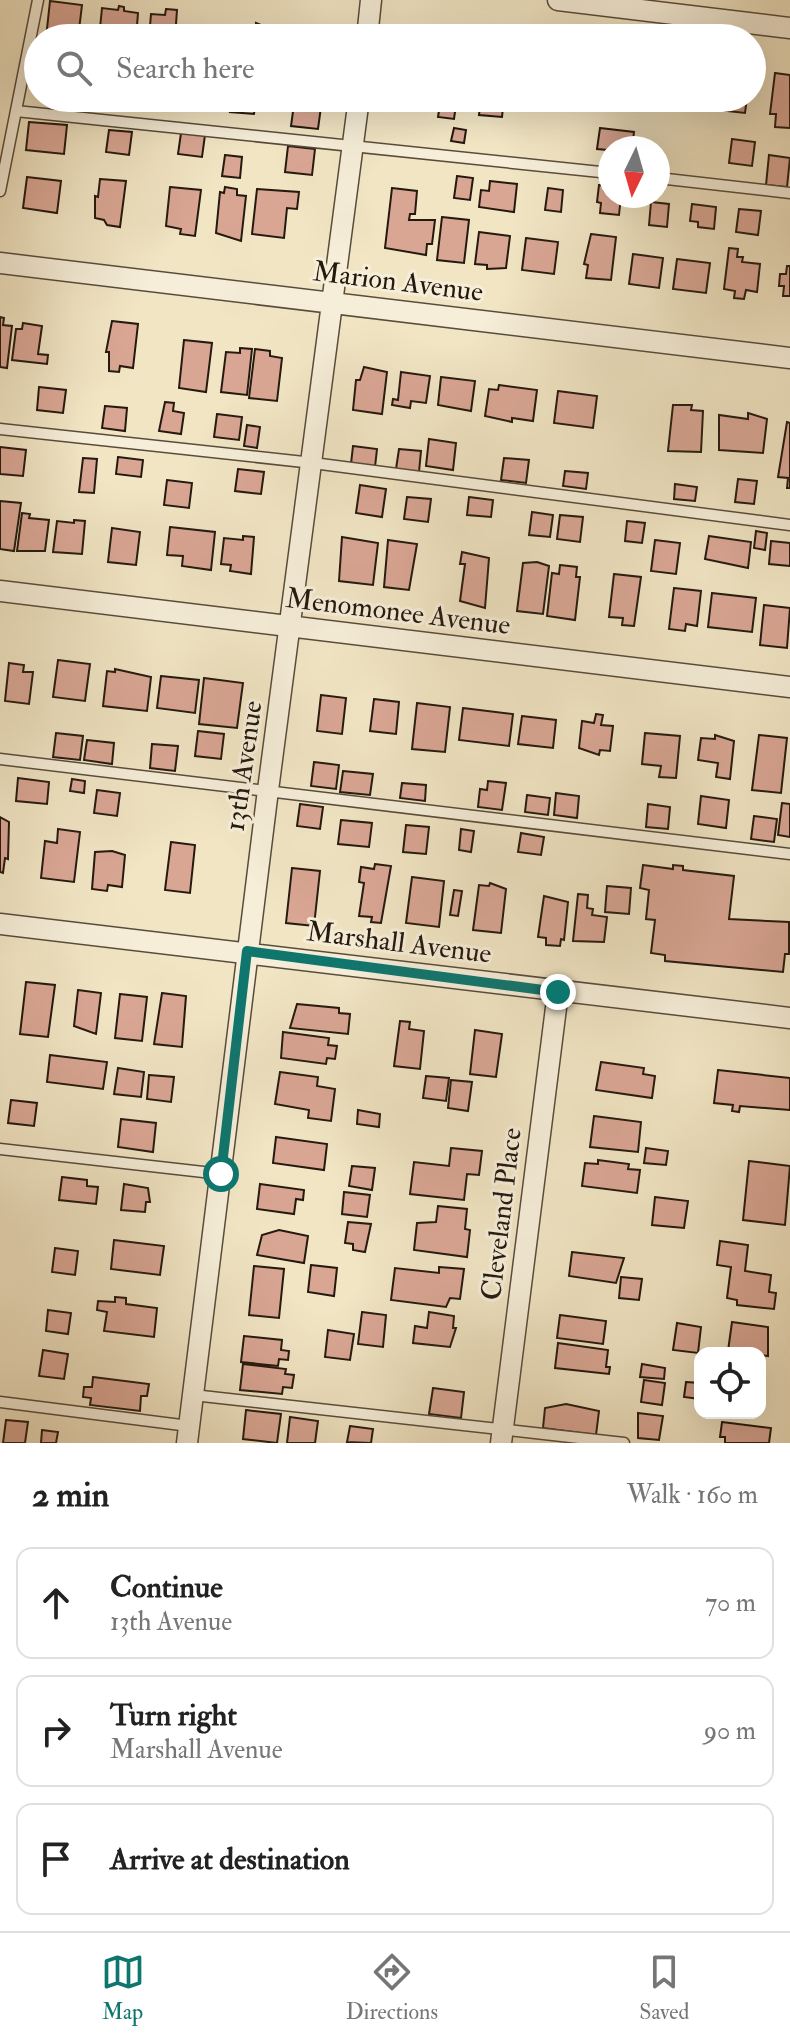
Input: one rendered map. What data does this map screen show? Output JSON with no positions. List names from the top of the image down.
{
  "streets": {
    "street": [
      "Marion Avenue",
      "Menomonee Avenue",
      "13th Avenue",
      "Marshall Avenue",
      "Cleveland Place"
    ]
  },
  "crossings": [
    ["Marion Avenue", "13th Avenue"],
    ["Menomonee Avenue", "13th Avenue"],
    ["13th Avenue", "Marshall Avenue"],
    ["Marshall Avenue", "Cleveland Place"]
  ],
  "north": "bottom",
  "page": {
    "search": "Search here",
    "heading": ["2 min", "Walk · 160 m"],
    "list": [
      ["Continue", "13th Avenue", "70 m"],
      ["Turn right", "Marshall Avenue", "90 m"],
      "Arrive at destination"
    ],
    "nav": ["Map", "Directions", "Saved"]
  }
}
